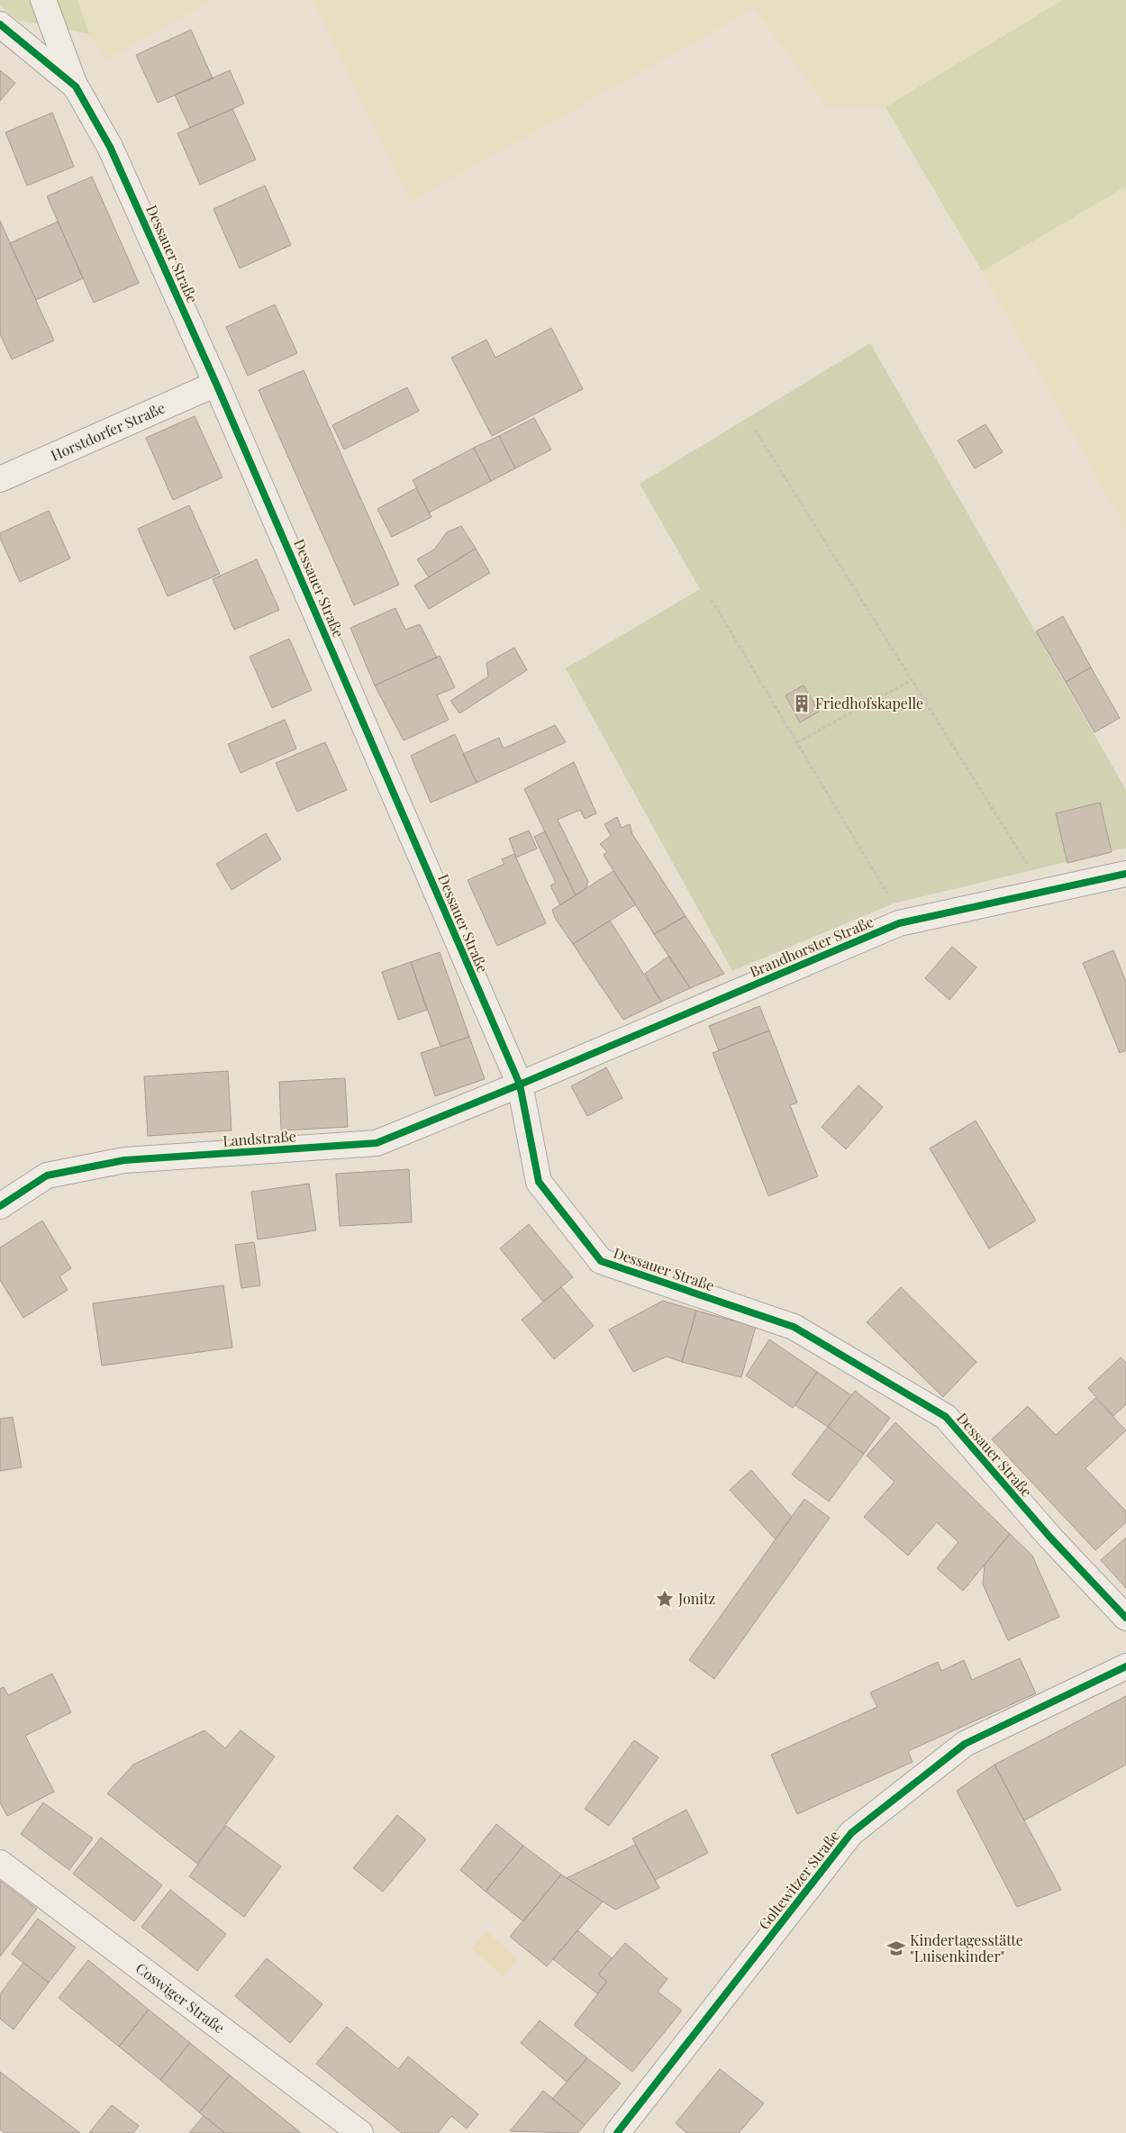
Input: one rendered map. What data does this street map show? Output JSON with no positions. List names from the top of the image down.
{
  "streets": {
    "street": [
      "Dessauer Straße",
      "Horstdorfer Straße",
      "Brandhorster Straße",
      "Landstraße",
      "Goltewitzer Straße",
      "Coswiger Straße"
    ]
  },
  "crossings": [
    ["Dessauer Straße", "Horstdorfer Straße"],
    ["Dessauer Straße", "Brandhorster Straße"],
    ["Dessauer Straße", "Landstraße"],
    ["Brandhorster Straße", "Landstraße"]
  ],
  "places": {
    "building": ["Friedhofskapelle"],
    "place": ["Jonitz"],
    "school or university": ["Kindertagesstätte \"Luisenkinder\""]
  }
}
